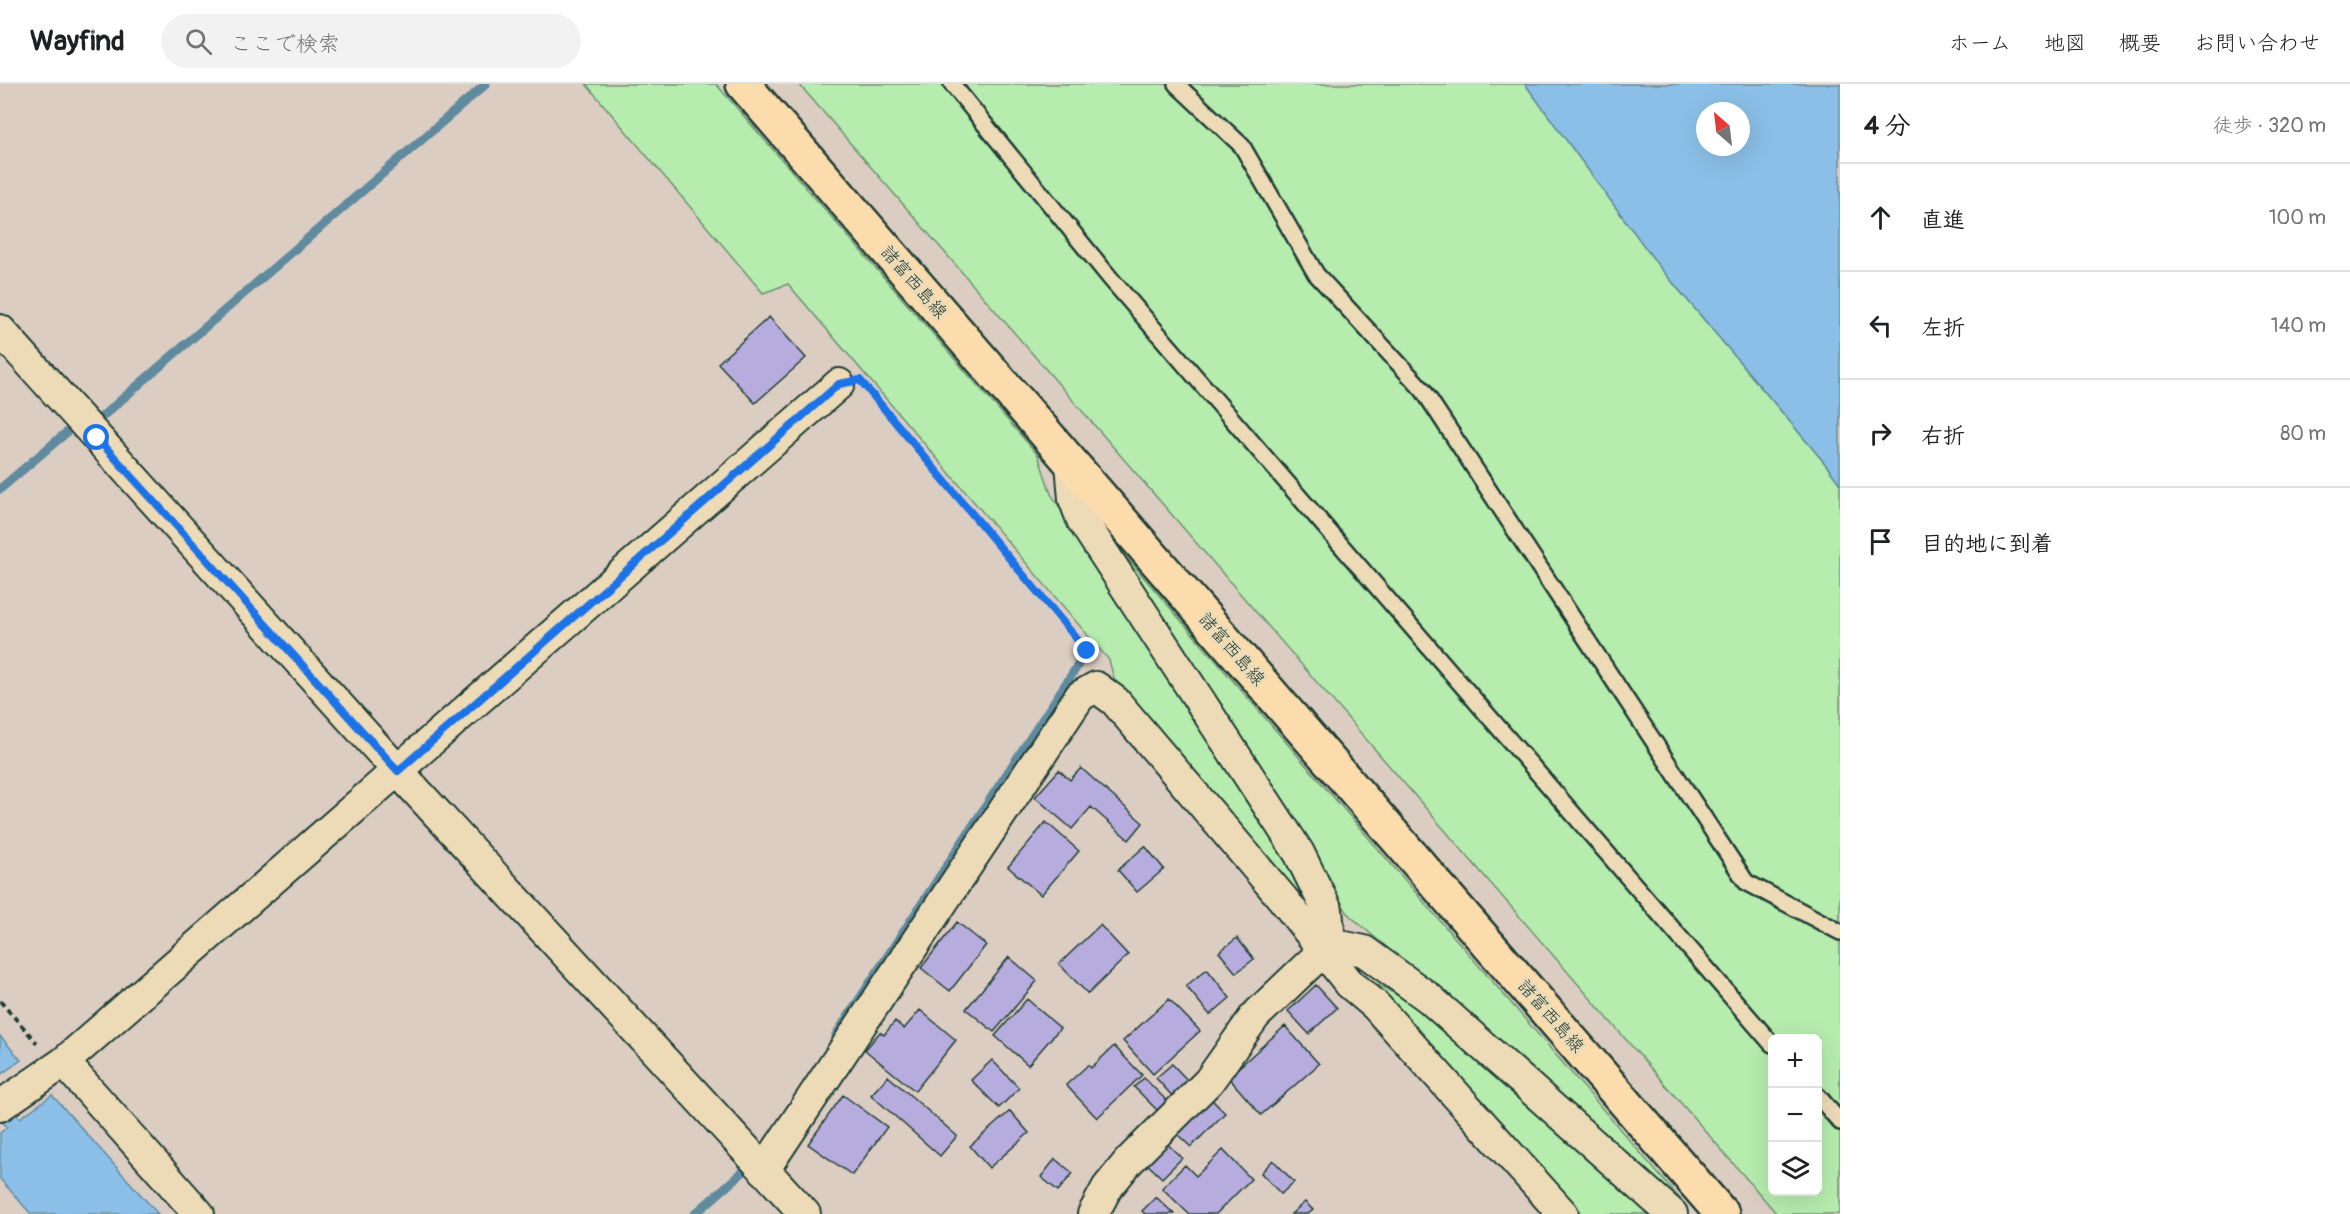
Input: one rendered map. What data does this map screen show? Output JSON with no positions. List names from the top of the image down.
{
  "streets": {
    "main road": ["諸富西島線"]
  },
  "north": "top left",
  "page": {
    "header": "Wayfind",
    "search": "ここで検索",
    "nav": [
      "ホーム",
      "地図",
      "概要",
      "お問い合わせ"
    ],
    "heading": ["4 分", "徒歩 · 320 m"],
    "list": [
      ["直進", "100 m"],
      ["左折", "140 m"],
      ["右折", "80 m"],
      "目的地に到着"
    ],
    "map_buttons": ["+", "−"]
  }
}
